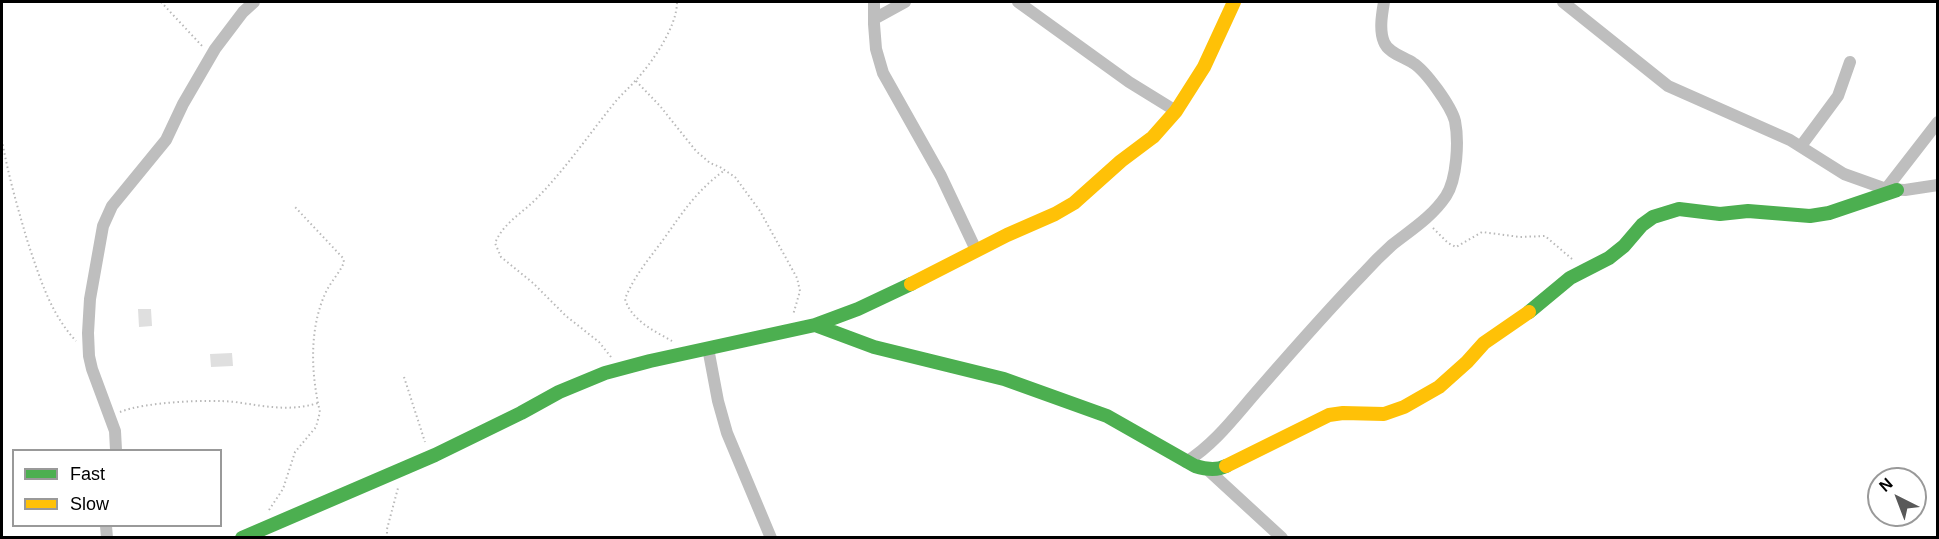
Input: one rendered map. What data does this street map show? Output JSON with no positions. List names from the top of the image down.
{
  "legend": ["Fast", "Slow"],
  "north": "top left"
}
